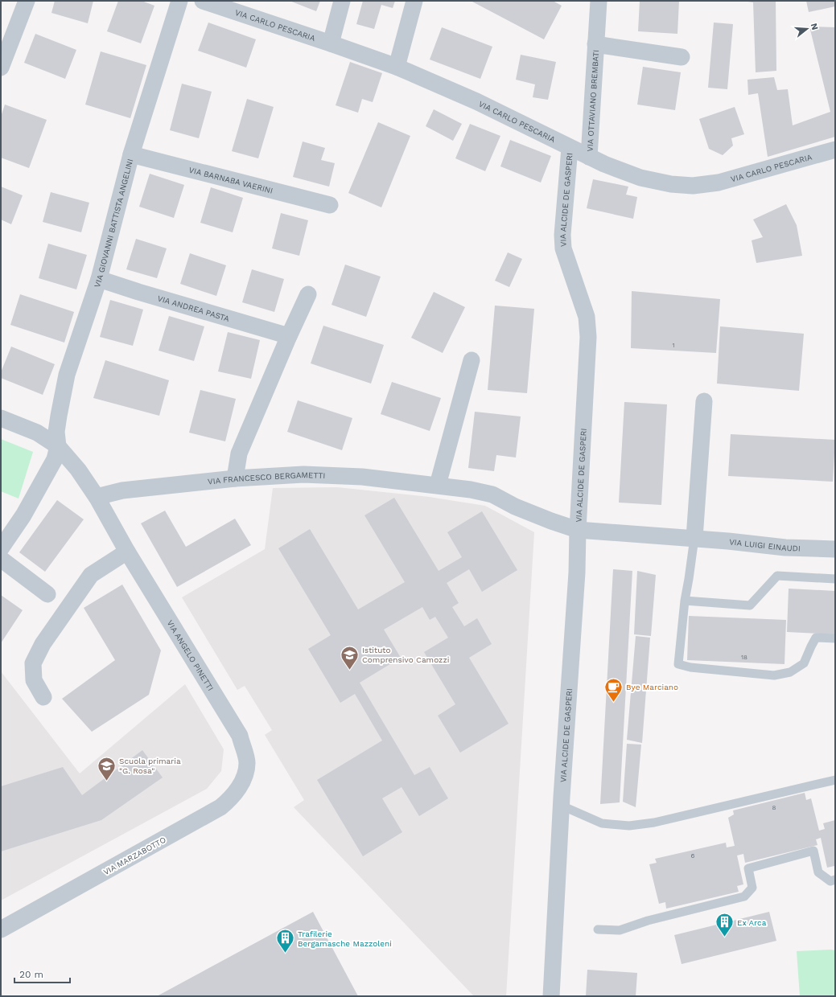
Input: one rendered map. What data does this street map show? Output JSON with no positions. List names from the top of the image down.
{
  "streets": {
    "street": [
      "VIA CARLO PESCARIA",
      "VIA OTTAVIANO BREMBATI",
      "VIA BARNABA VAERINI",
      "VIA ALCIDE DE GASPERI",
      "VIA GIOVANNI BATTISTA ANGELINI",
      "VIA ANDREA PASTA",
      "VIA FRANCESCO BERGAMETTI",
      "VIA LUIGI EINAUDI",
      "VIA ANGELO PINETTI",
      "VIA MARZABOTTO"
    ]
  },
  "crossings": [
    ["VIA CARLO PESCARIA", "VIA OTTAVIANO BREMBATI"],
    ["VIA CARLO PESCARIA", "VIA ALCIDE DE GASPERI"],
    ["VIA BARNABA VAERINI", "VIA GIOVANNI BATTISTA ANGELINI"],
    ["VIA ALCIDE DE GASPERI", "VIA FRANCESCO BERGAMETTI"],
    ["VIA ALCIDE DE GASPERI", "VIA LUIGI EINAUDI"],
    ["VIA GIOVANNI BATTISTA ANGELINI", "VIA ANDREA PASTA"],
    ["VIA GIOVANNI BATTISTA ANGELINI", "VIA ANGELO PINETTI"],
    ["VIA FRANCESCO BERGAMETTI", "VIA LUIGI EINAUDI"],
    ["VIA FRANCESCO BERGAMETTI", "VIA ANGELO PINETTI"],
    ["VIA ANGELO PINETTI", "VIA MARZABOTTO"]
  ],
  "places": {
    "school or university": ["Istituto Comprensivo Camozzi", "Scuola primaria \"G. Rosa\""],
    "cafe": ["Bye Marciano"],
    "building": ["Ex Arca", "Trafilerie Bergamasche Mazzoleni"]
  },
  "house_numbers": [
    "1",
    "18",
    "8",
    "6"
  ],
  "scale_bar": "20 m",
  "north": "right"
}
